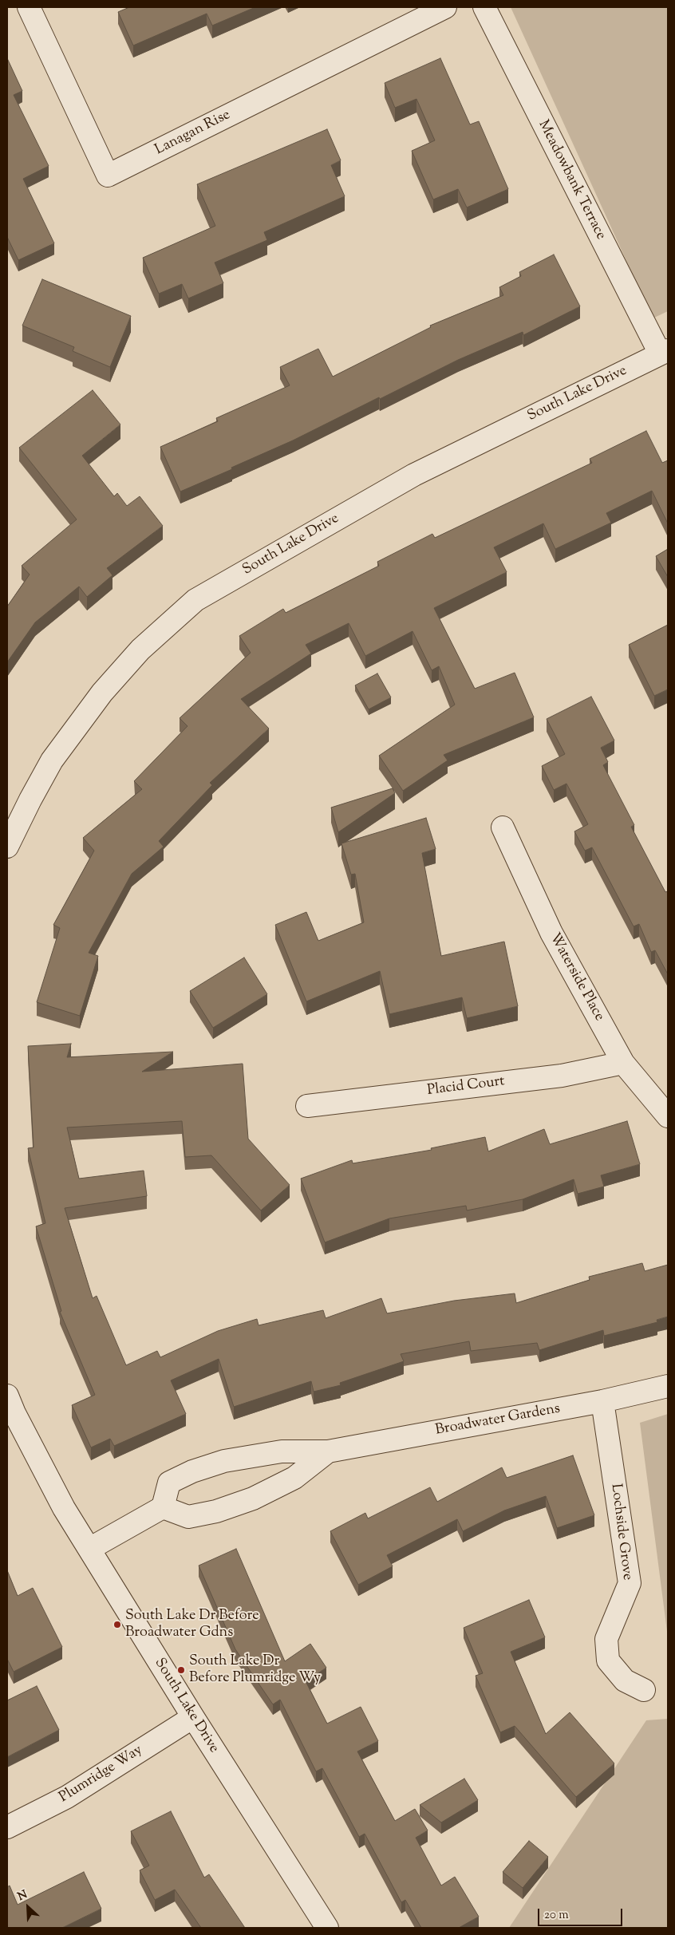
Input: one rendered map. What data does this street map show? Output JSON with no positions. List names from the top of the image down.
{
  "streets": {
    "street": [
      "Lanagan Rise",
      "Meadowbank Terrace",
      "South Lake Drive",
      "Waterside Place",
      "Placid Court",
      "Broadwater Gardens",
      "Lochside Grove",
      "Plumridge Way"
    ]
  },
  "crossings": [
    ["Meadowbank Terrace", "South Lake Drive"],
    ["South Lake Drive", "Plumridge Way"],
    ["Waterside Place", "Placid Court"],
    ["Broadwater Gardens", "Lochside Grove"]
  ],
  "places": ["South Lake Dr Before Broadwater Gdns", "South Lake Dr Before Plumridge Wy"],
  "scale_bar": "20 m",
  "north": "top left"
}
